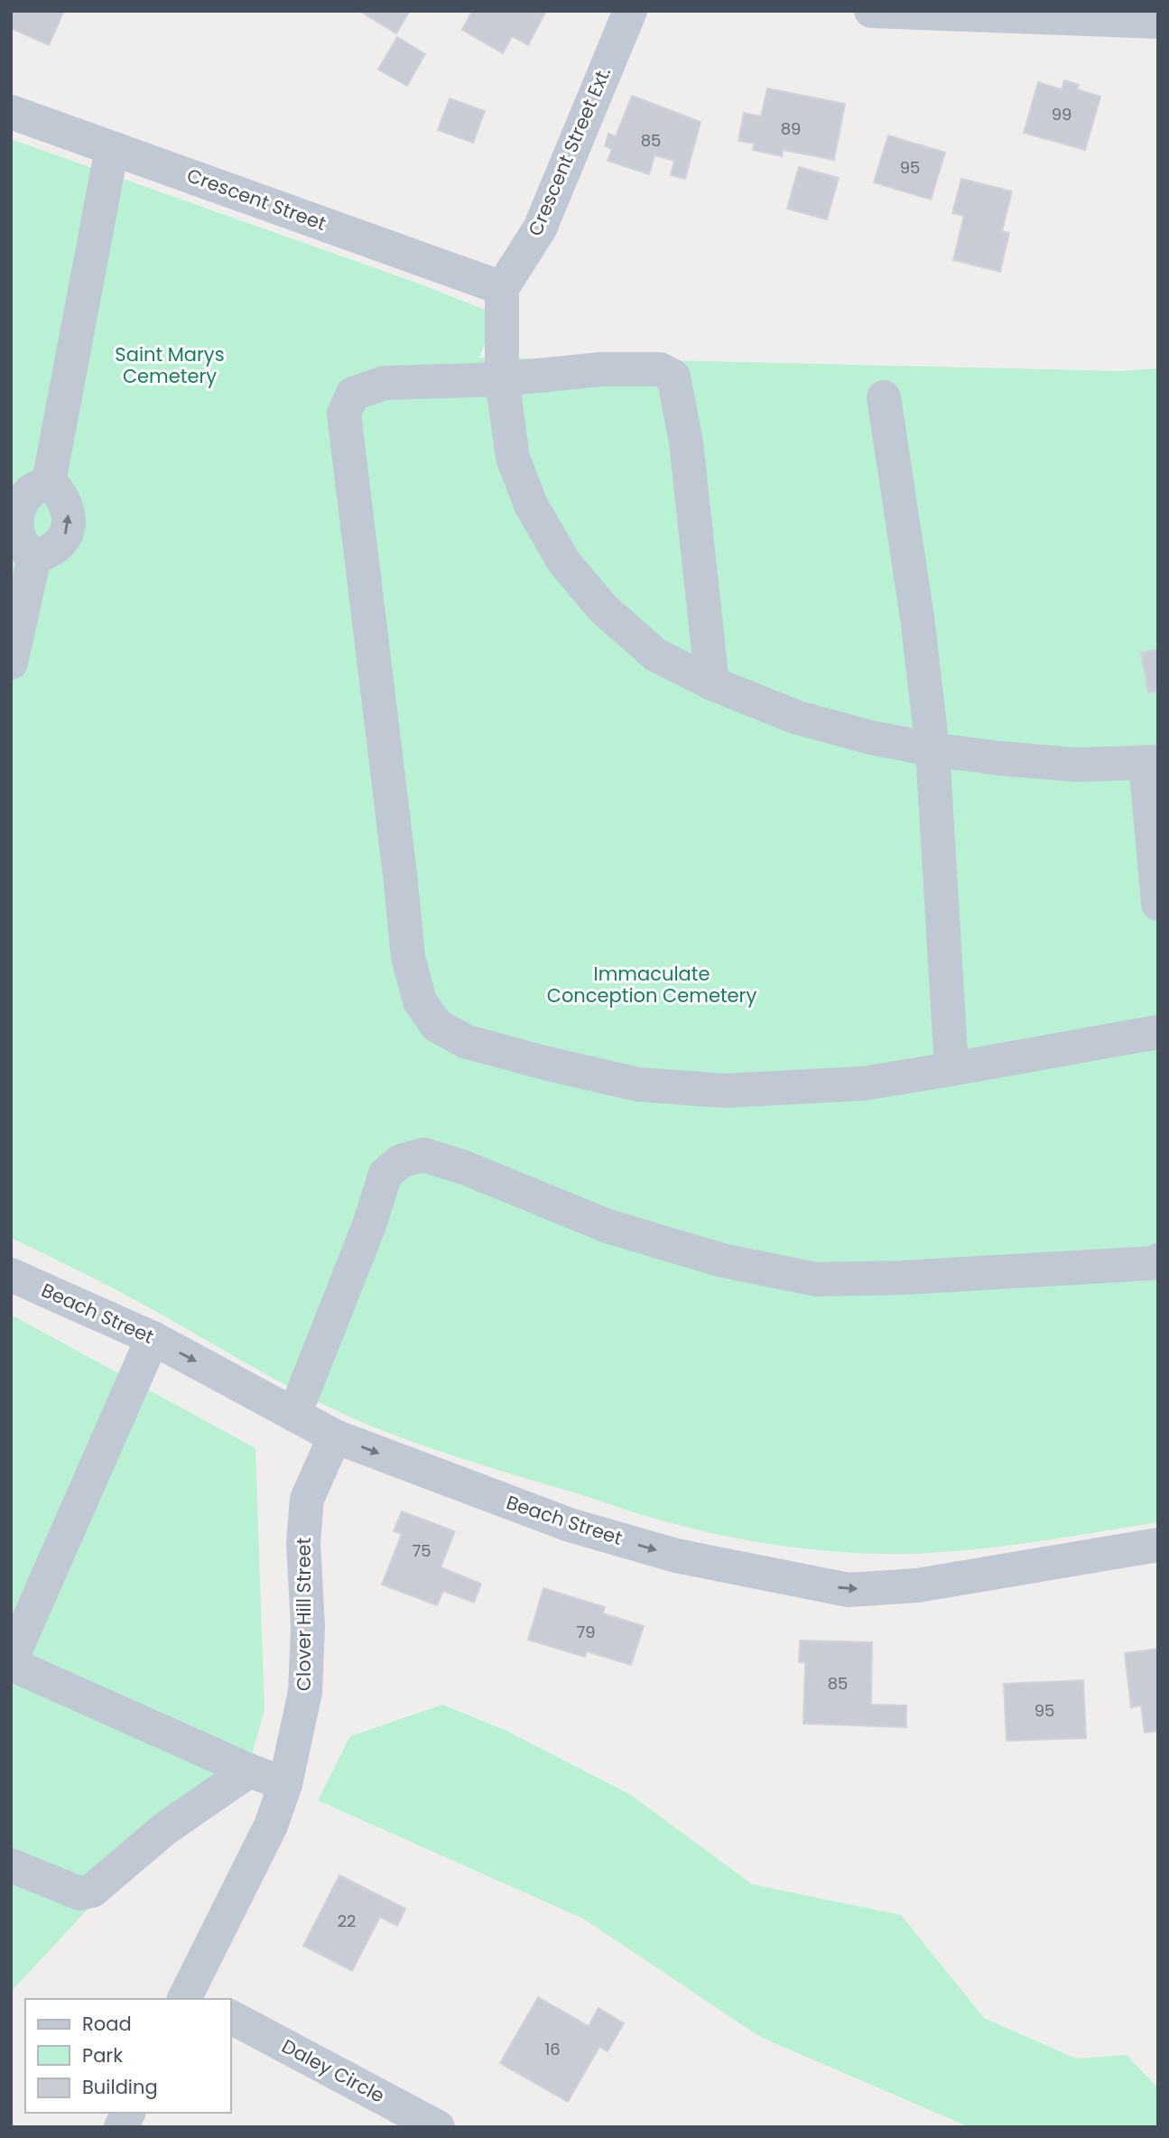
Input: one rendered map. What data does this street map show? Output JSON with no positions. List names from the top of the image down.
{
  "streets": {
    "street": [
      "Crescent Street Ext.",
      "Crescent Street",
      "Beach Street",
      "Clover Hill Street",
      "Daley Circle"
    ]
  },
  "crossings": [
    ["Crescent Street Ext.", "Crescent Street"],
    ["Beach Street", "Clover Hill Street"]
  ],
  "one_way": ["Beach Street"],
  "parks": ["Saint Marys Cemetery", "Immaculate Conception Cemetery"],
  "house_numbers": [
    "99",
    "89",
    "85",
    "95",
    "75",
    "79",
    "85",
    "95",
    "22",
    "16"
  ],
  "legend": ["Road", "Park", "Building"]
}
